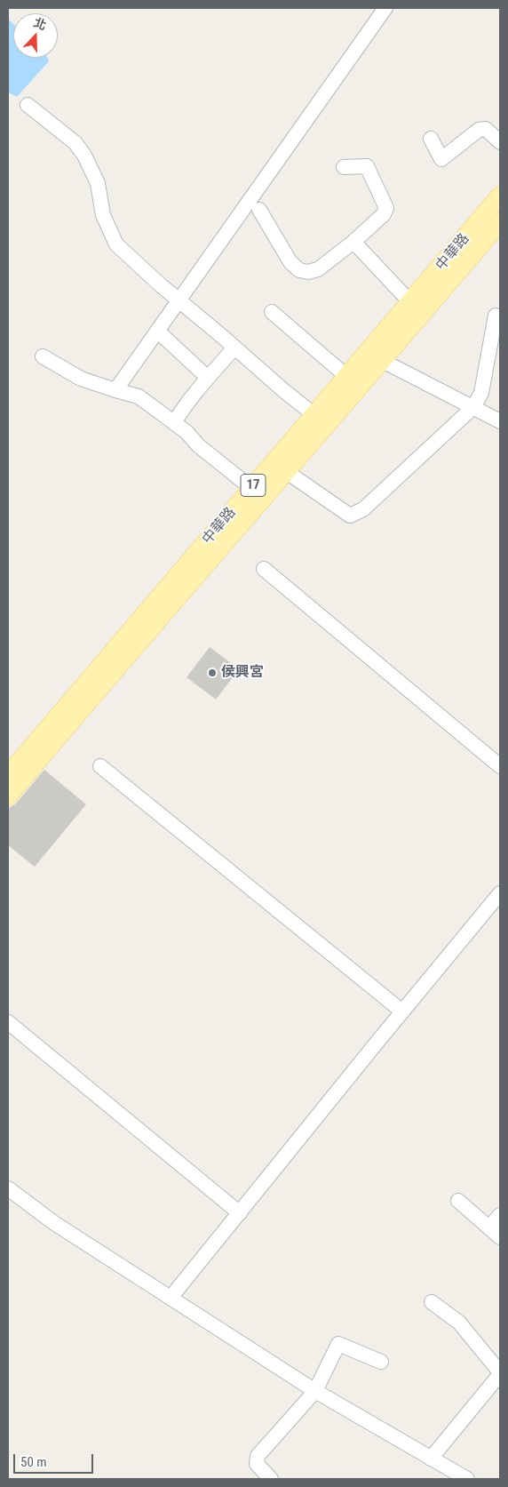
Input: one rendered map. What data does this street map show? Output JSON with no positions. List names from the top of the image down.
{
  "streets": {
    "main road": ["中華路", "17"]
  },
  "places": ["侯興宮"],
  "scale_bar": "50 m",
  "north": "top"
}
